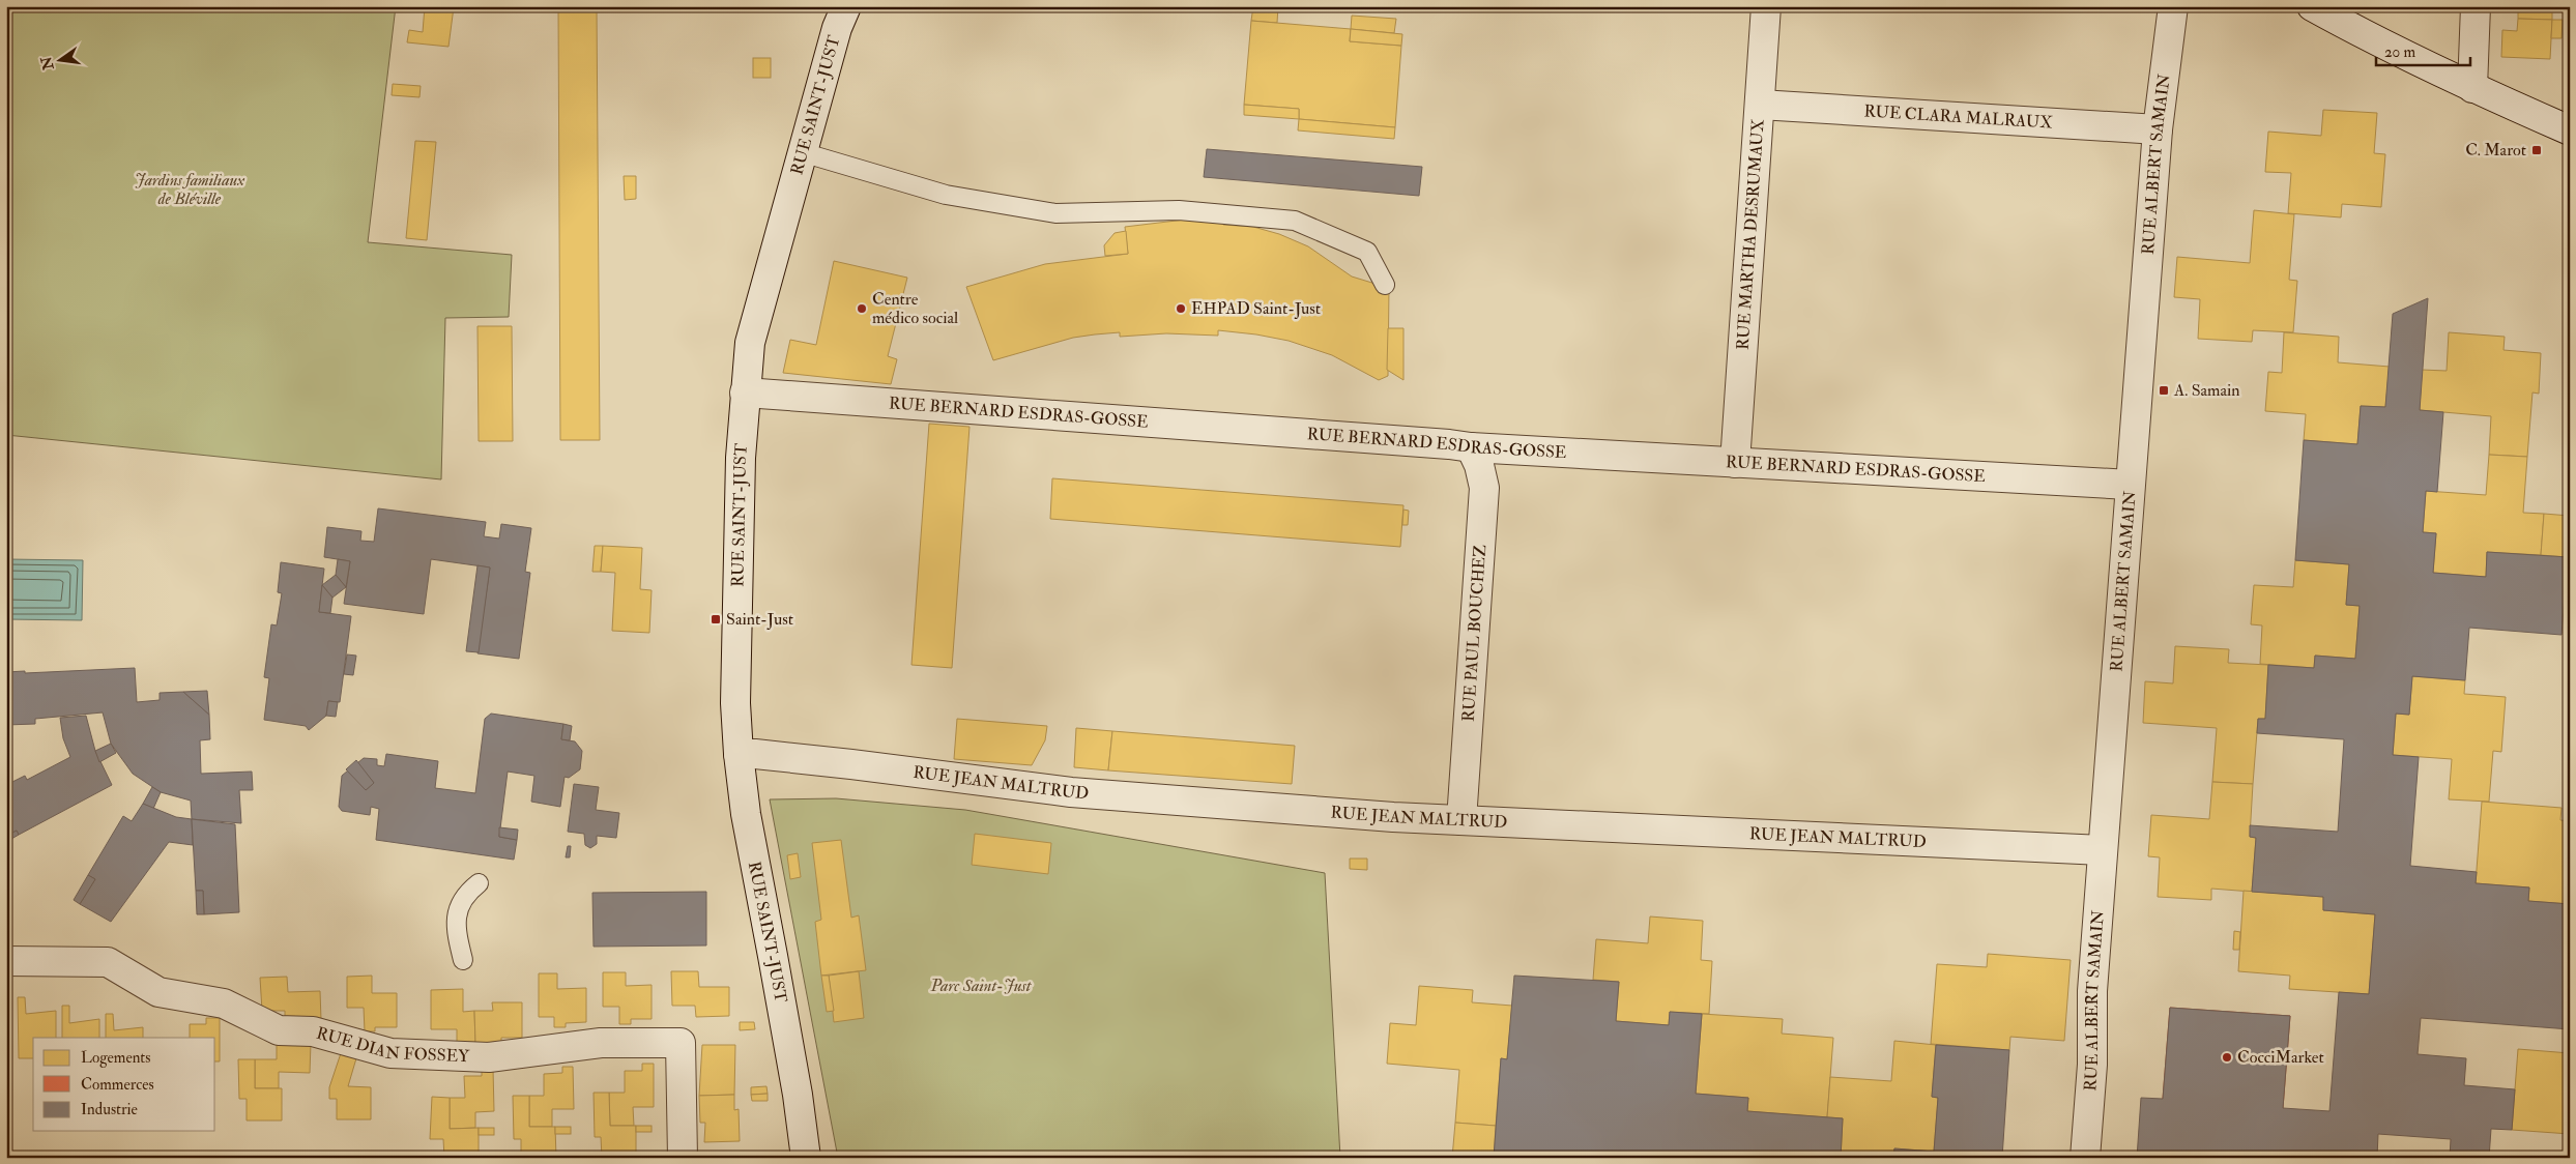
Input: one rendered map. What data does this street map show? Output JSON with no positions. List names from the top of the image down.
{
  "streets": {
    "street": [
      "RUE SAINT-JUST",
      "RUE CLARA MALRAUX",
      "RUE ALBERT SAMAIN",
      "RUE MARTHA DESRUMAUX",
      "RUE BERNARD ESDRAS-GOSSE",
      "RUE PAUL BOUCHEZ",
      "RUE JEAN MALTRUD",
      "RUE DIAN FOSSEY"
    ]
  },
  "crossings": [
    ["RUE SAINT-JUST", "RUE BERNARD ESDRAS-GOSSE"],
    ["RUE SAINT-JUST", "RUE JEAN MALTRUD"],
    ["RUE CLARA MALRAUX", "RUE ALBERT SAMAIN"],
    ["RUE CLARA MALRAUX", "RUE MARTHA DESRUMAUX"],
    ["RUE ALBERT SAMAIN", "RUE BERNARD ESDRAS-GOSSE"],
    ["RUE ALBERT SAMAIN", "RUE JEAN MALTRUD"],
    ["RUE MARTHA DESRUMAUX", "RUE BERNARD ESDRAS-GOSSE"],
    ["RUE BERNARD ESDRAS-GOSSE", "RUE PAUL BOUCHEZ"],
    ["RUE PAUL BOUCHEZ", "RUE JEAN MALTRUD"]
  ],
  "parks": ["Jardins familiaux de Bléville", "Parc Saint-Just"],
  "places": {
    "transit": ["C. Marot", "A. Samain", "Saint-Just"],
    "other": ["Centre médico social", "EHPAD Saint-Just", "CocciMarket"]
  },
  "legend": ["Logements", "Commerces", "Industrie"],
  "scale_bar": "20 m",
  "north": "left"
}
